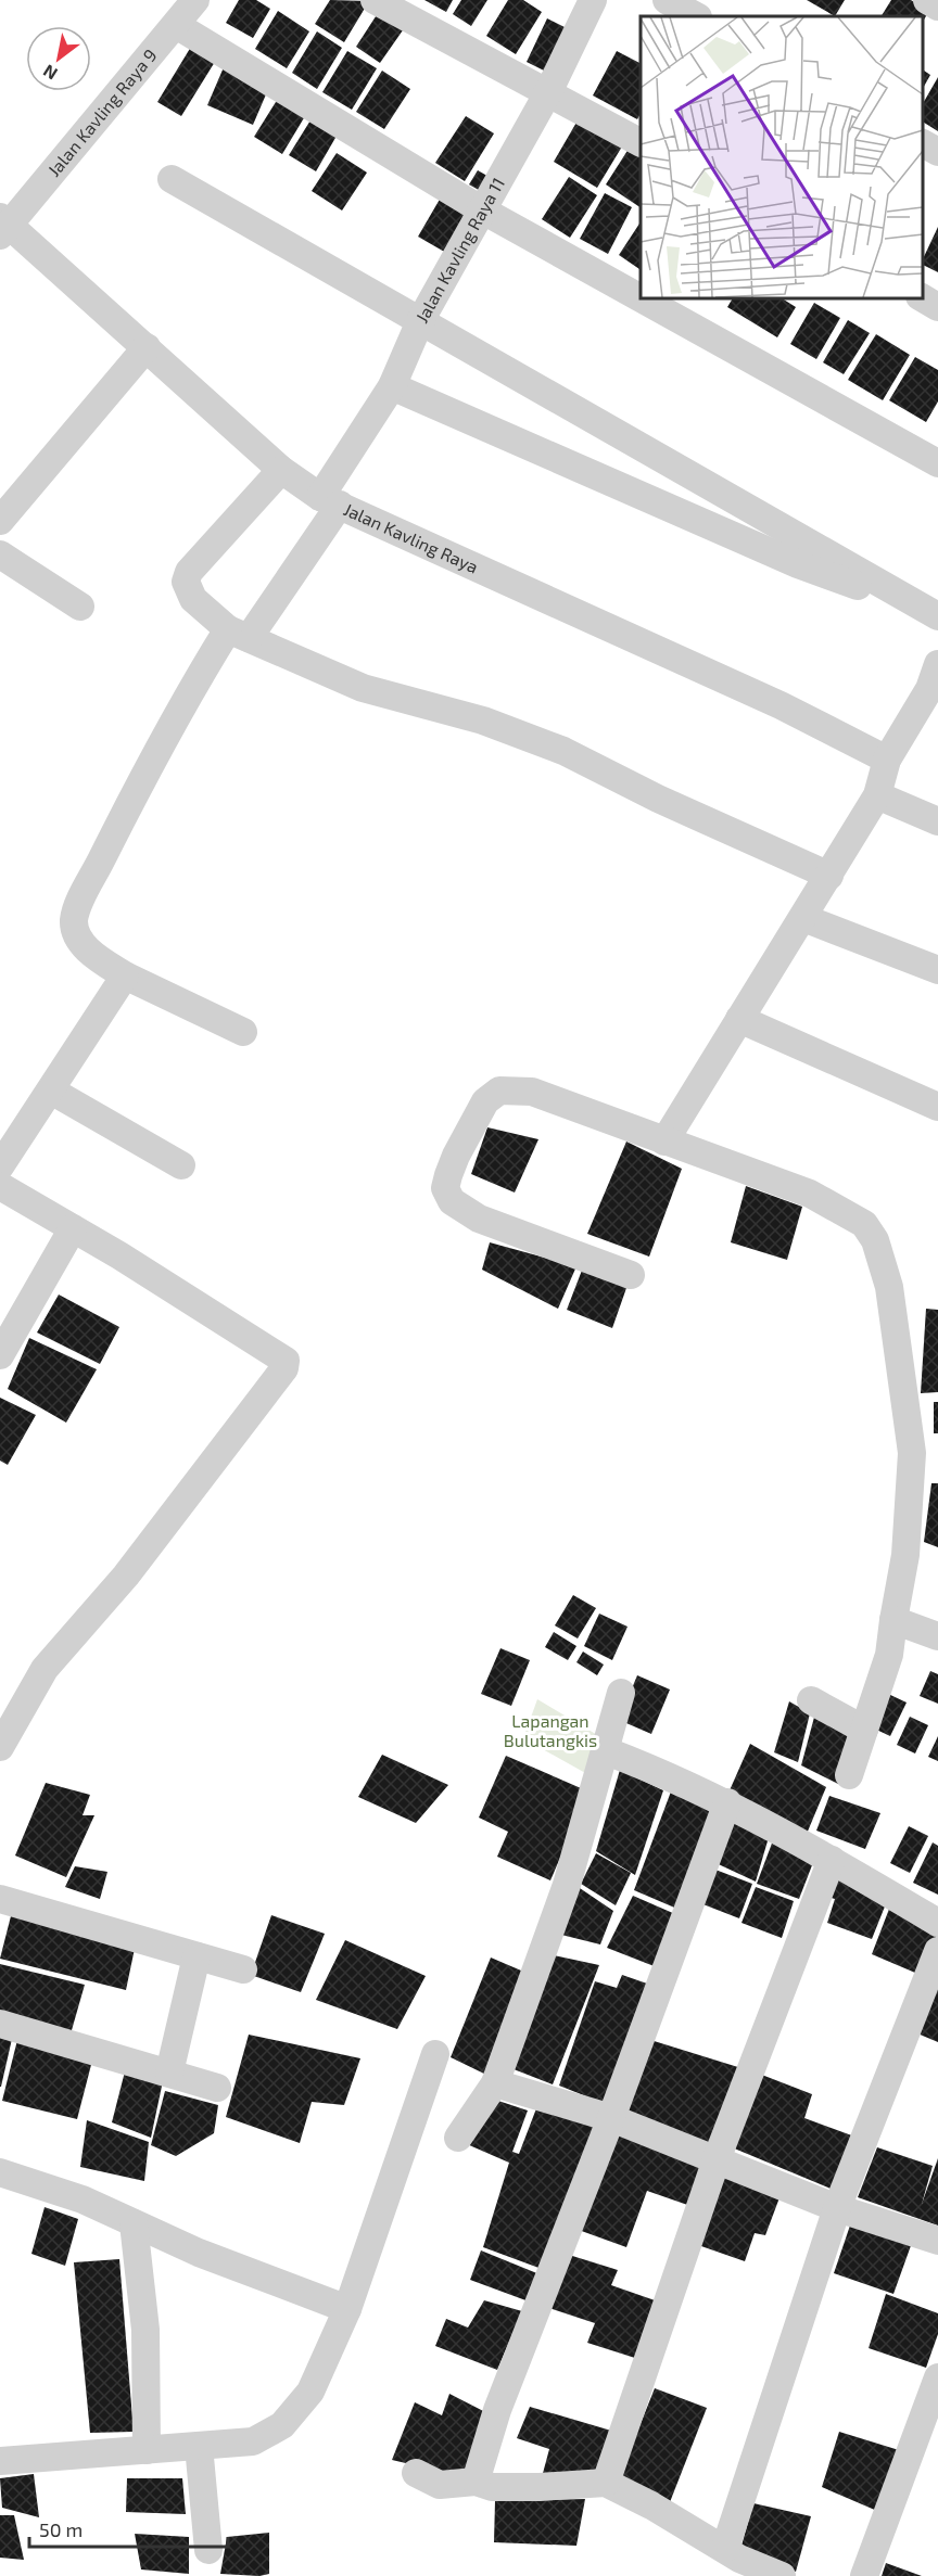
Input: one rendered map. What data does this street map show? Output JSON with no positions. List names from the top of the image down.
{
  "streets": {
    "street": ["Jalan Kavling Raya 9", "Jalan Kavling Raya 11", "Jalan Kavling Raya"]
  },
  "crossings": [
    ["Jalan Kavling Raya 9", "Jalan Kavling Raya"],
    ["Jalan Kavling Raya 11", "Jalan Kavling Raya"]
  ],
  "parks": ["Lapangan Bulutangkis"],
  "scale_bar": "50 m",
  "north": "bottom left"
}
